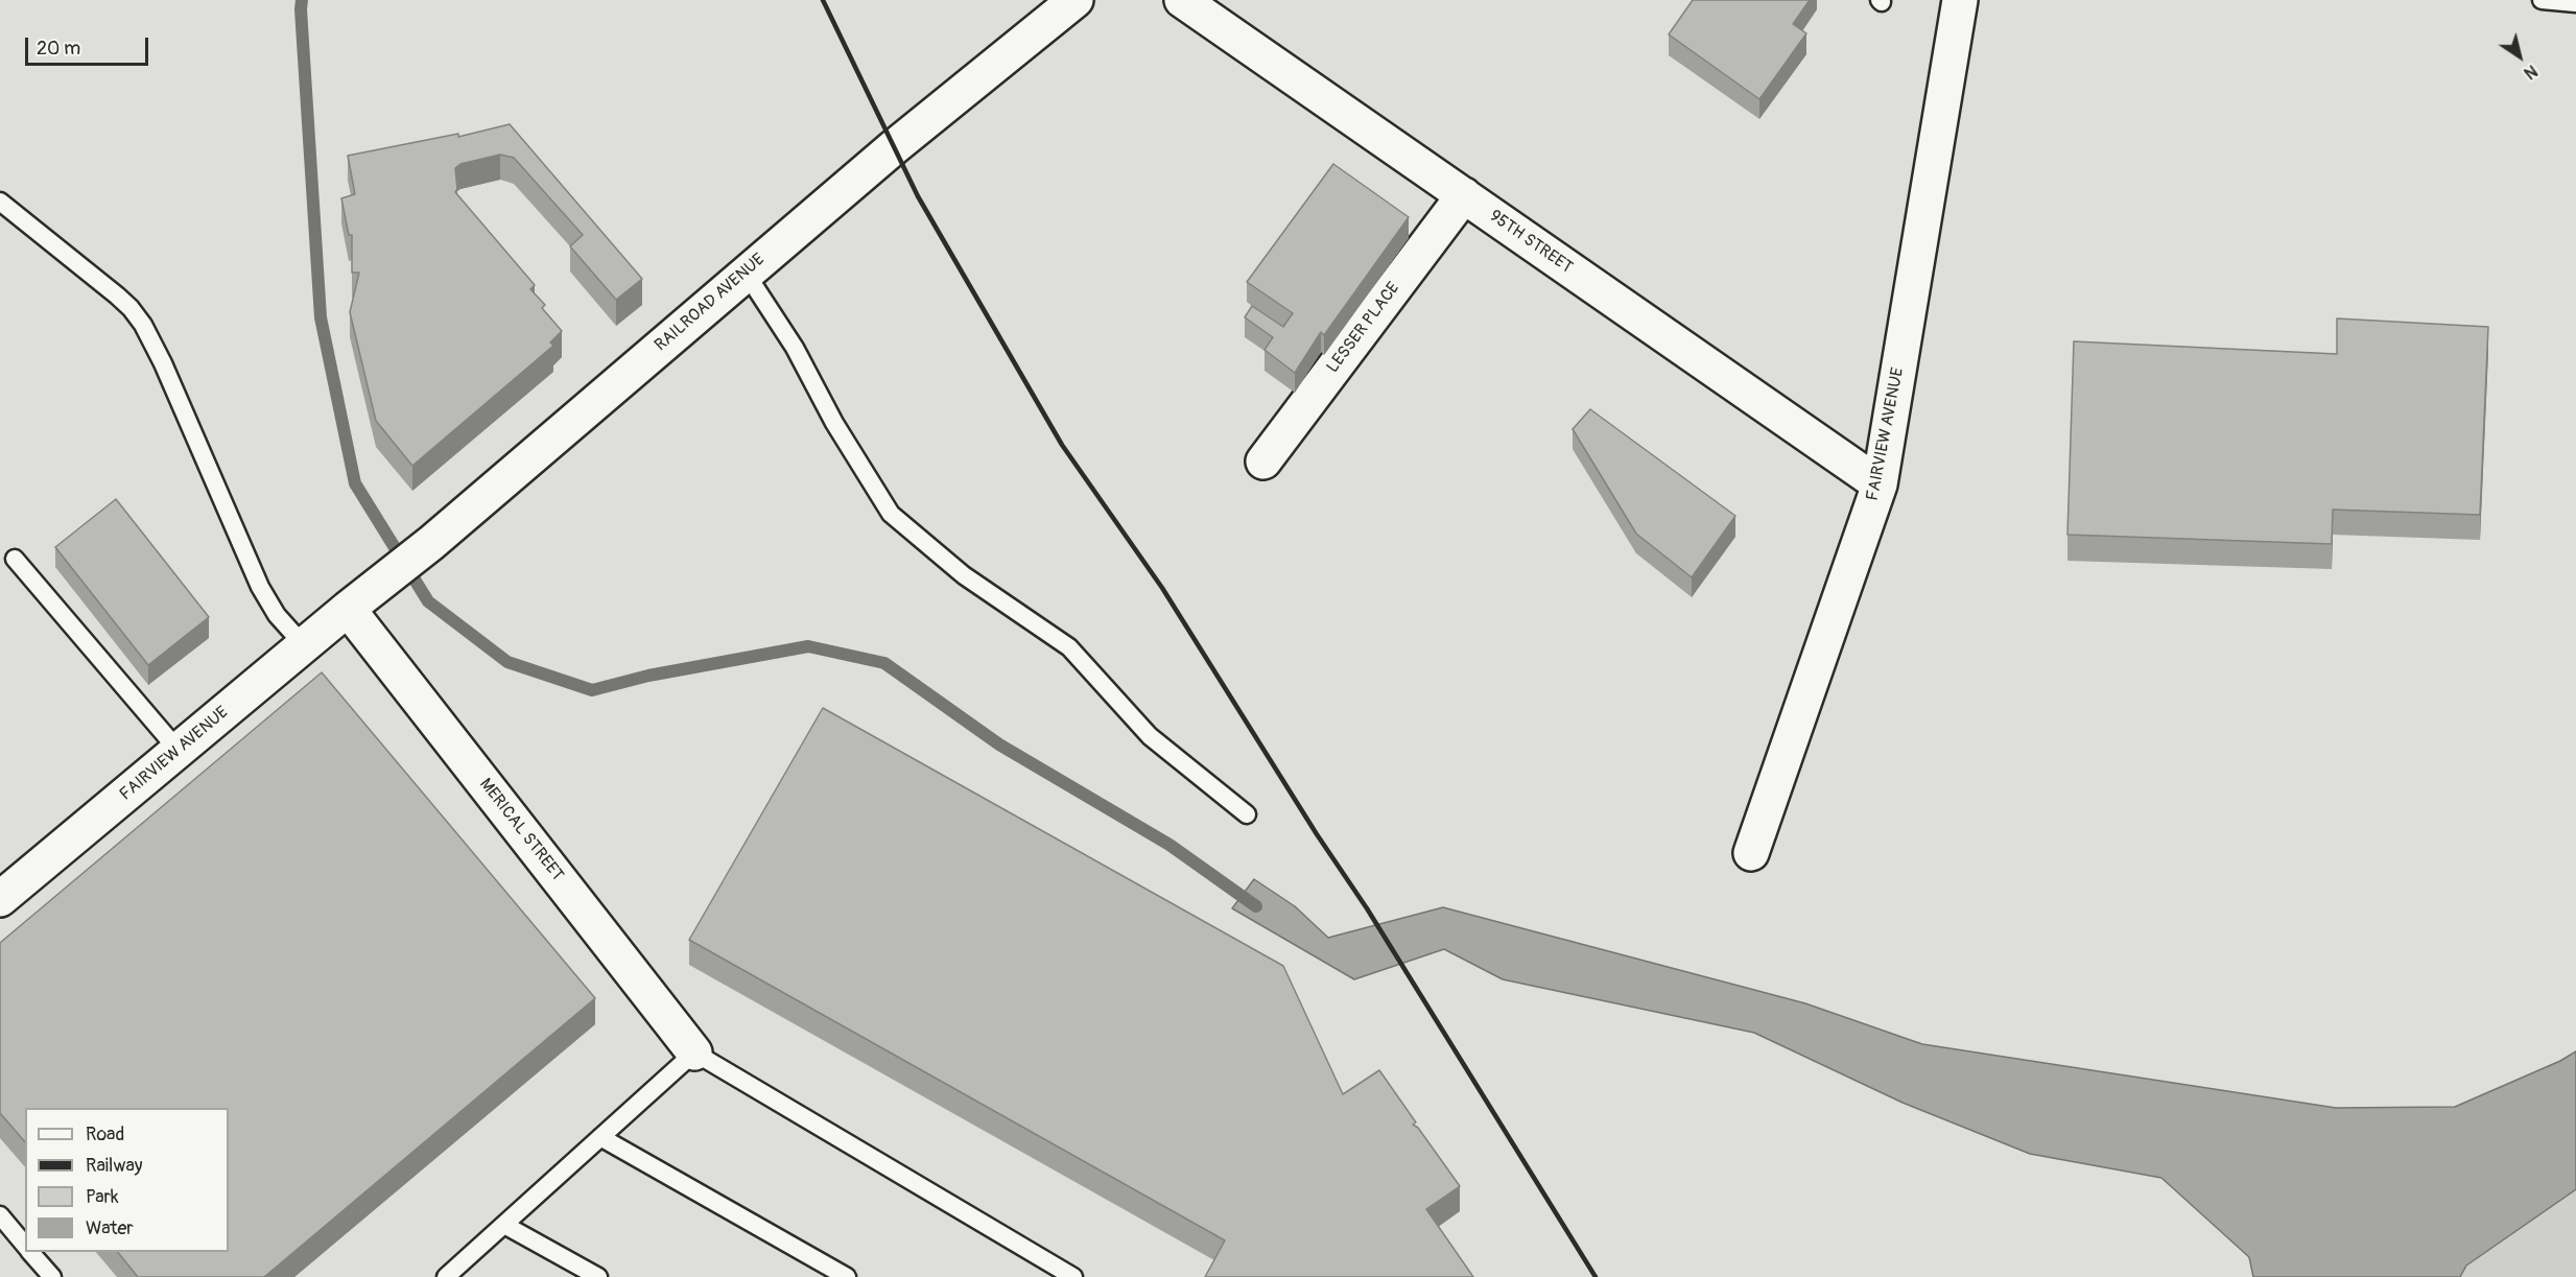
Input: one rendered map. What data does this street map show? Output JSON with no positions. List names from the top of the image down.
{
  "streets": {
    "street": [
      "95TH STREET",
      "RAILROAD AVENUE",
      "LESSER PLACE",
      "FAIRVIEW AVENUE",
      "MERICAL STREET"
    ]
  },
  "crossings": [
    ["95TH STREET", "LESSER PLACE"],
    ["95TH STREET", "FAIRVIEW AVENUE"],
    ["RAILROAD AVENUE", "FAIRVIEW AVENUE"],
    ["RAILROAD AVENUE", "MERICAL STREET"],
    ["FAIRVIEW AVENUE", "MERICAL STREET"]
  ],
  "legend": [
    "Road",
    "Railway",
    "Park",
    "Water"
  ],
  "scale_bar": "20 m",
  "north": "bottom right"
}
